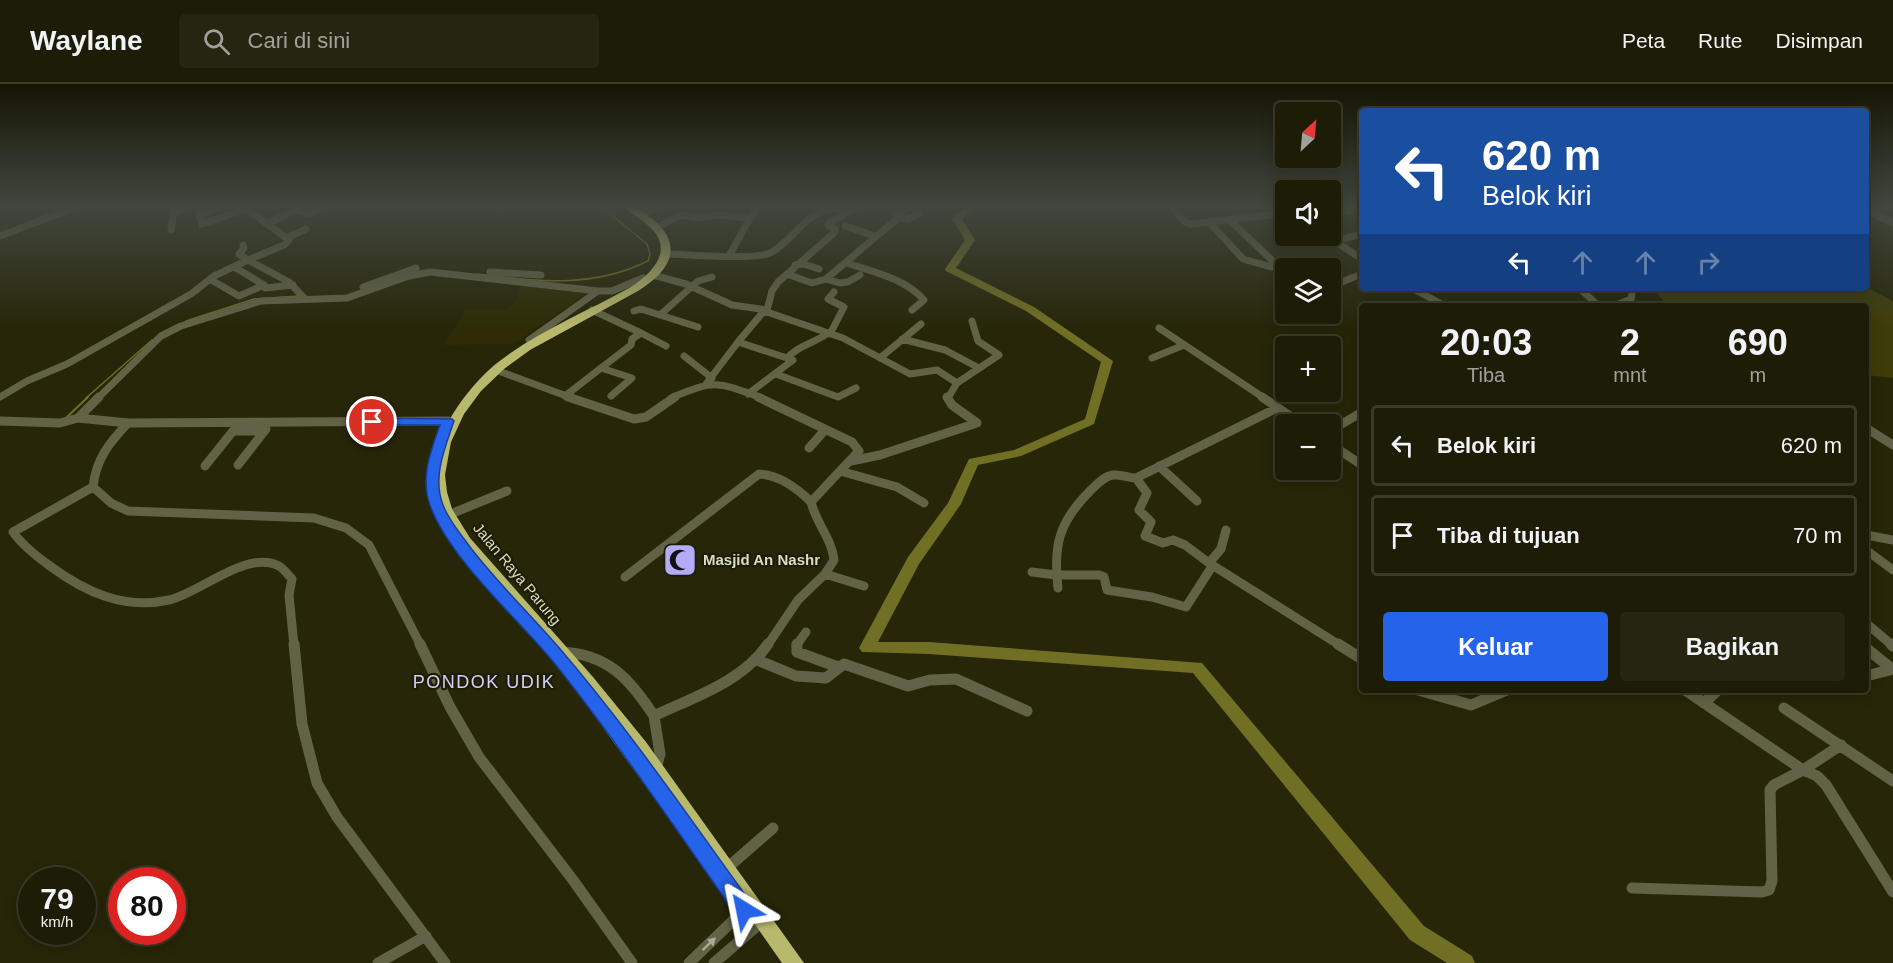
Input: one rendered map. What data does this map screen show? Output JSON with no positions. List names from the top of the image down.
{
  "streets": {
    "highway": ["Jalan Raya Parung"]
  },
  "districts": ["PONDOK UDIK"],
  "places": {
    "mosque": ["Masjid An Nashr"]
  },
  "north": "top right",
  "page": {
    "header": "Waylane",
    "search": "Cari di sini",
    "nav": ["Peta", "Rute", "Disimpan"],
    "map_buttons": ["+", "−"],
    "turn": ["620 m", "Belok kiri"],
    "eta": [
      "20:03",
      "Tiba",
      "2",
      "mnt",
      "690",
      "m"
    ],
    "list": [
      {
        "name": "Belok kiri",
        "value": "620 m"
      },
      {
        "name": "Tiba di tujuan",
        "value": "70 m"
      }
    ],
    "buttons": ["Keluar", "Bagikan"],
    "speed": "79 km/h",
    "limit": "80"
  }
}
